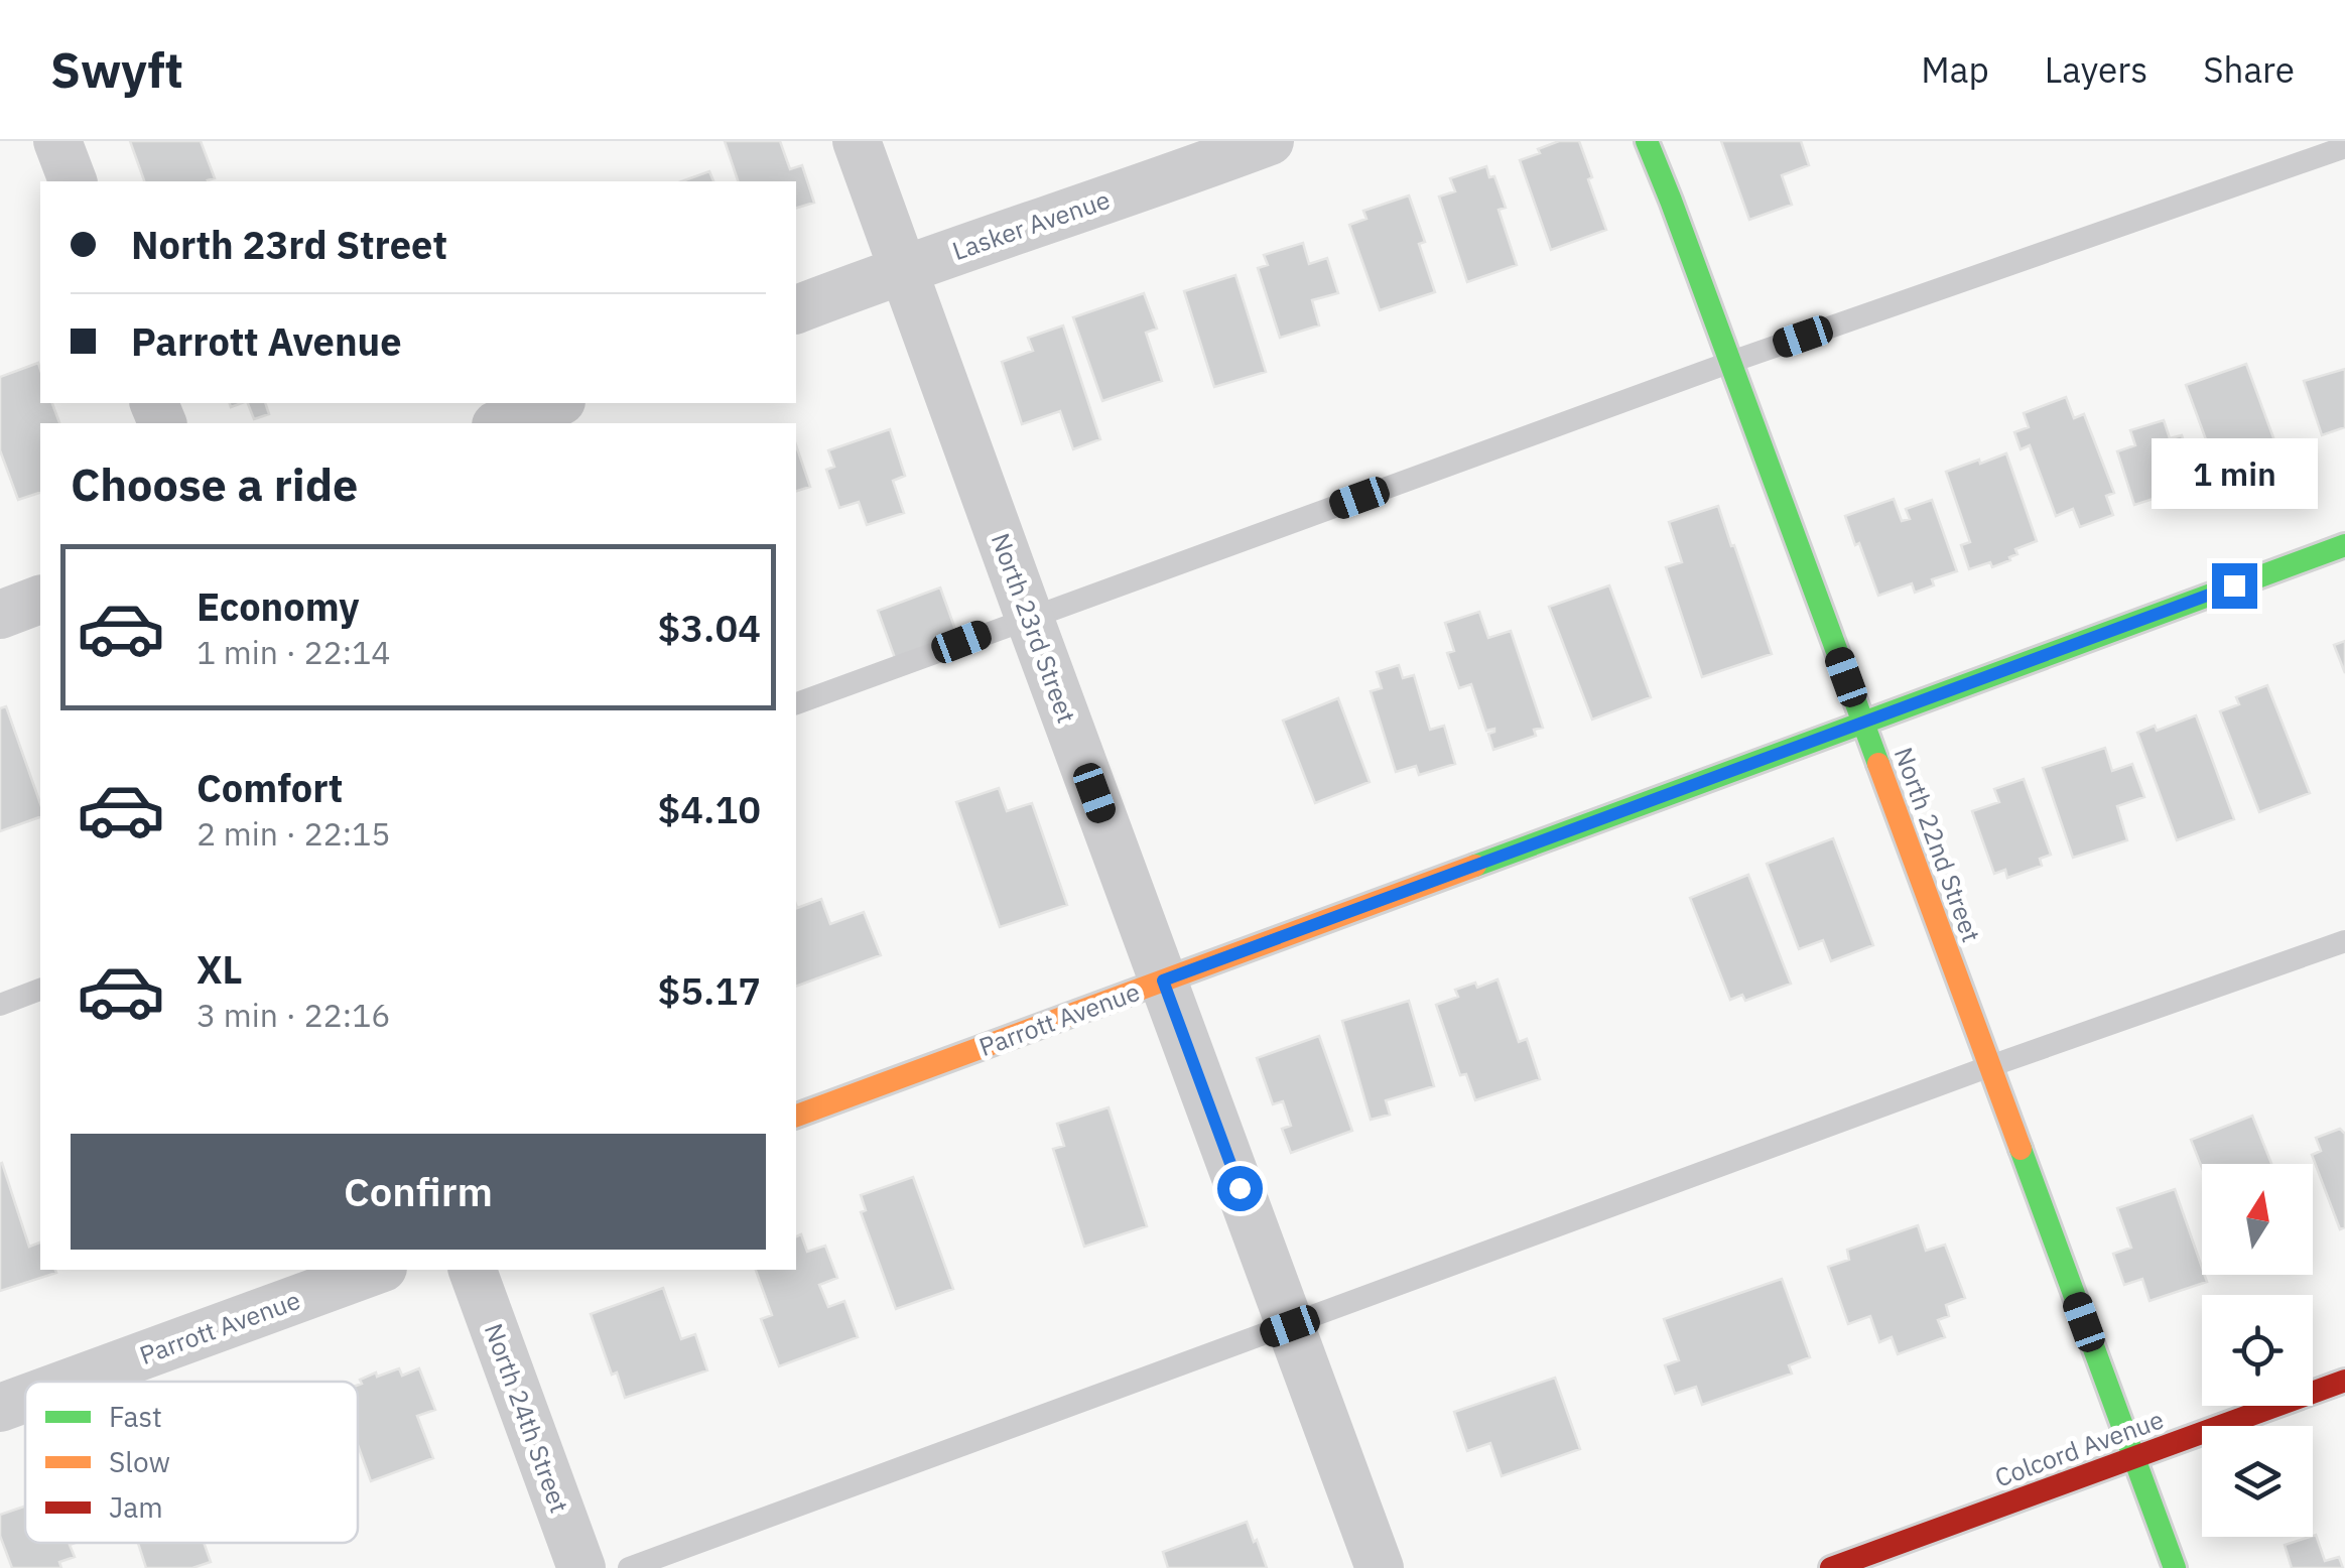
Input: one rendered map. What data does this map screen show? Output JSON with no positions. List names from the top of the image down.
{
  "streets": {
    "street": [
      "Lasker Avenue",
      "North 23rd Street",
      "North 22nd Street",
      "Parrott Avenue",
      "North 24th Street",
      "Colcord Avenue"
    ]
  },
  "crossings": [
    ["Lasker Avenue", "North 23rd Street"],
    ["North 23rd Street", "Parrott Avenue"],
    ["North 22nd Street", "Parrott Avenue"],
    ["North 22nd Street", "Colcord Avenue"]
  ],
  "legend": ["Fast", "Slow", "Jam"],
  "north": "top",
  "page": {
    "header": "Swyft",
    "nav": ["Map", "Layers", "Share"],
    "banner": ["North 23rd Street", "Parrott Avenue"],
    "heading": "Choose a ride",
    "bubble": "1 min",
    "list": [
      {
        "name": "Economy",
        "note": "1 min · 22:14",
        "value": "$3.04"
      },
      {
        "name": "Comfort",
        "note": "2 min · 22:15",
        "value": "$4.10"
      },
      {
        "name": "XL",
        "note": "3 min · 22:16",
        "value": "$5.17"
      }
    ],
    "buttons": "Confirm"
  }
}
